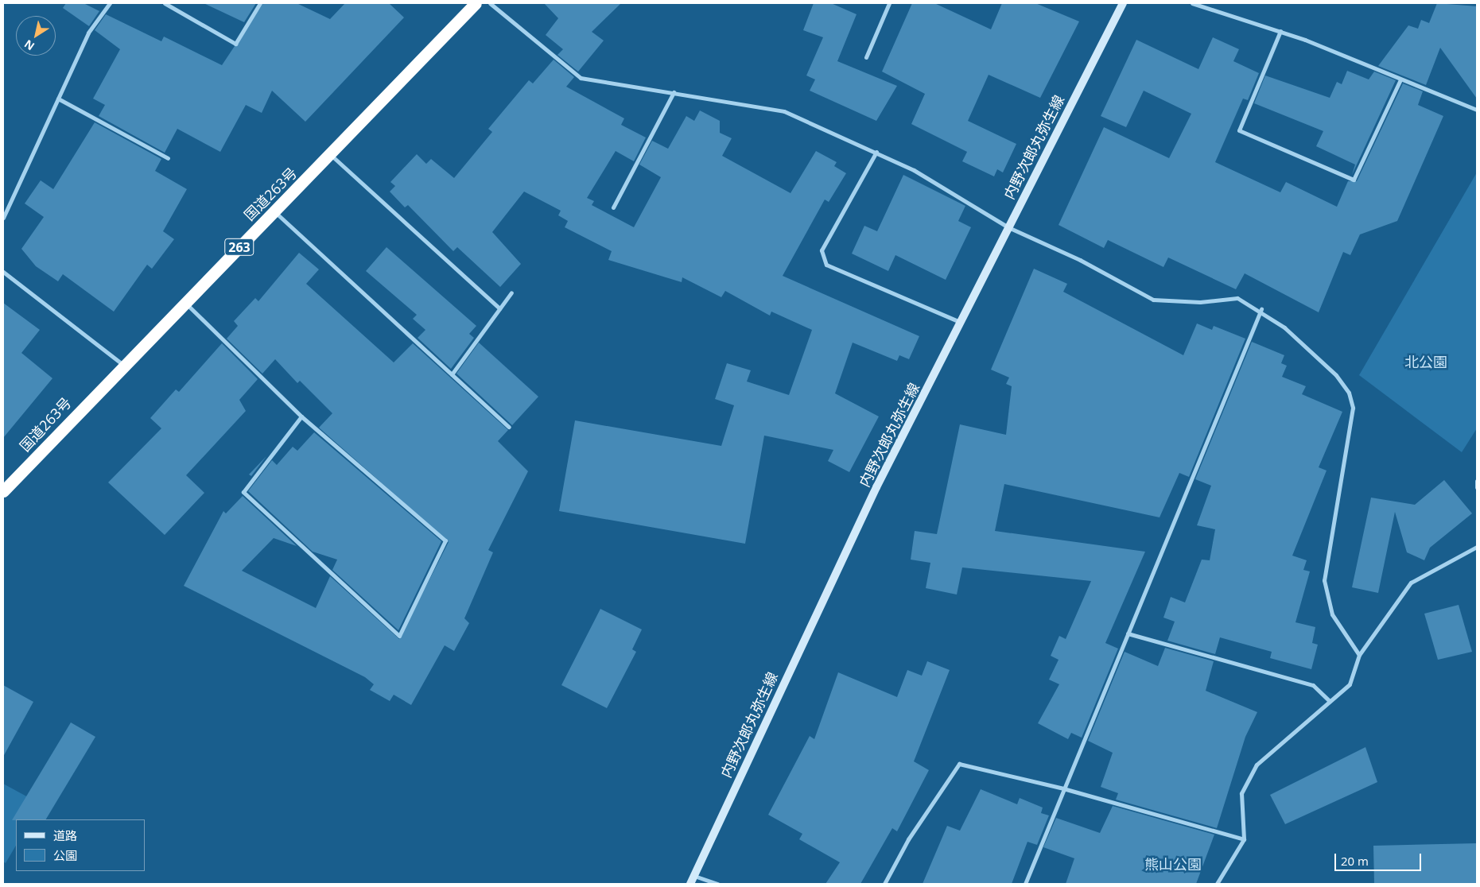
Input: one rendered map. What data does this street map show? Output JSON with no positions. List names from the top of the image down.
{
  "streets": {
    "highway": ["国道263号", "263"],
    "main road": ["内野次郎丸弥生線"]
  },
  "parks": ["北公園", "熊山公園"],
  "legend": ["道路", "公園"],
  "scale_bar": "20 m",
  "north": "bottom left"
}
